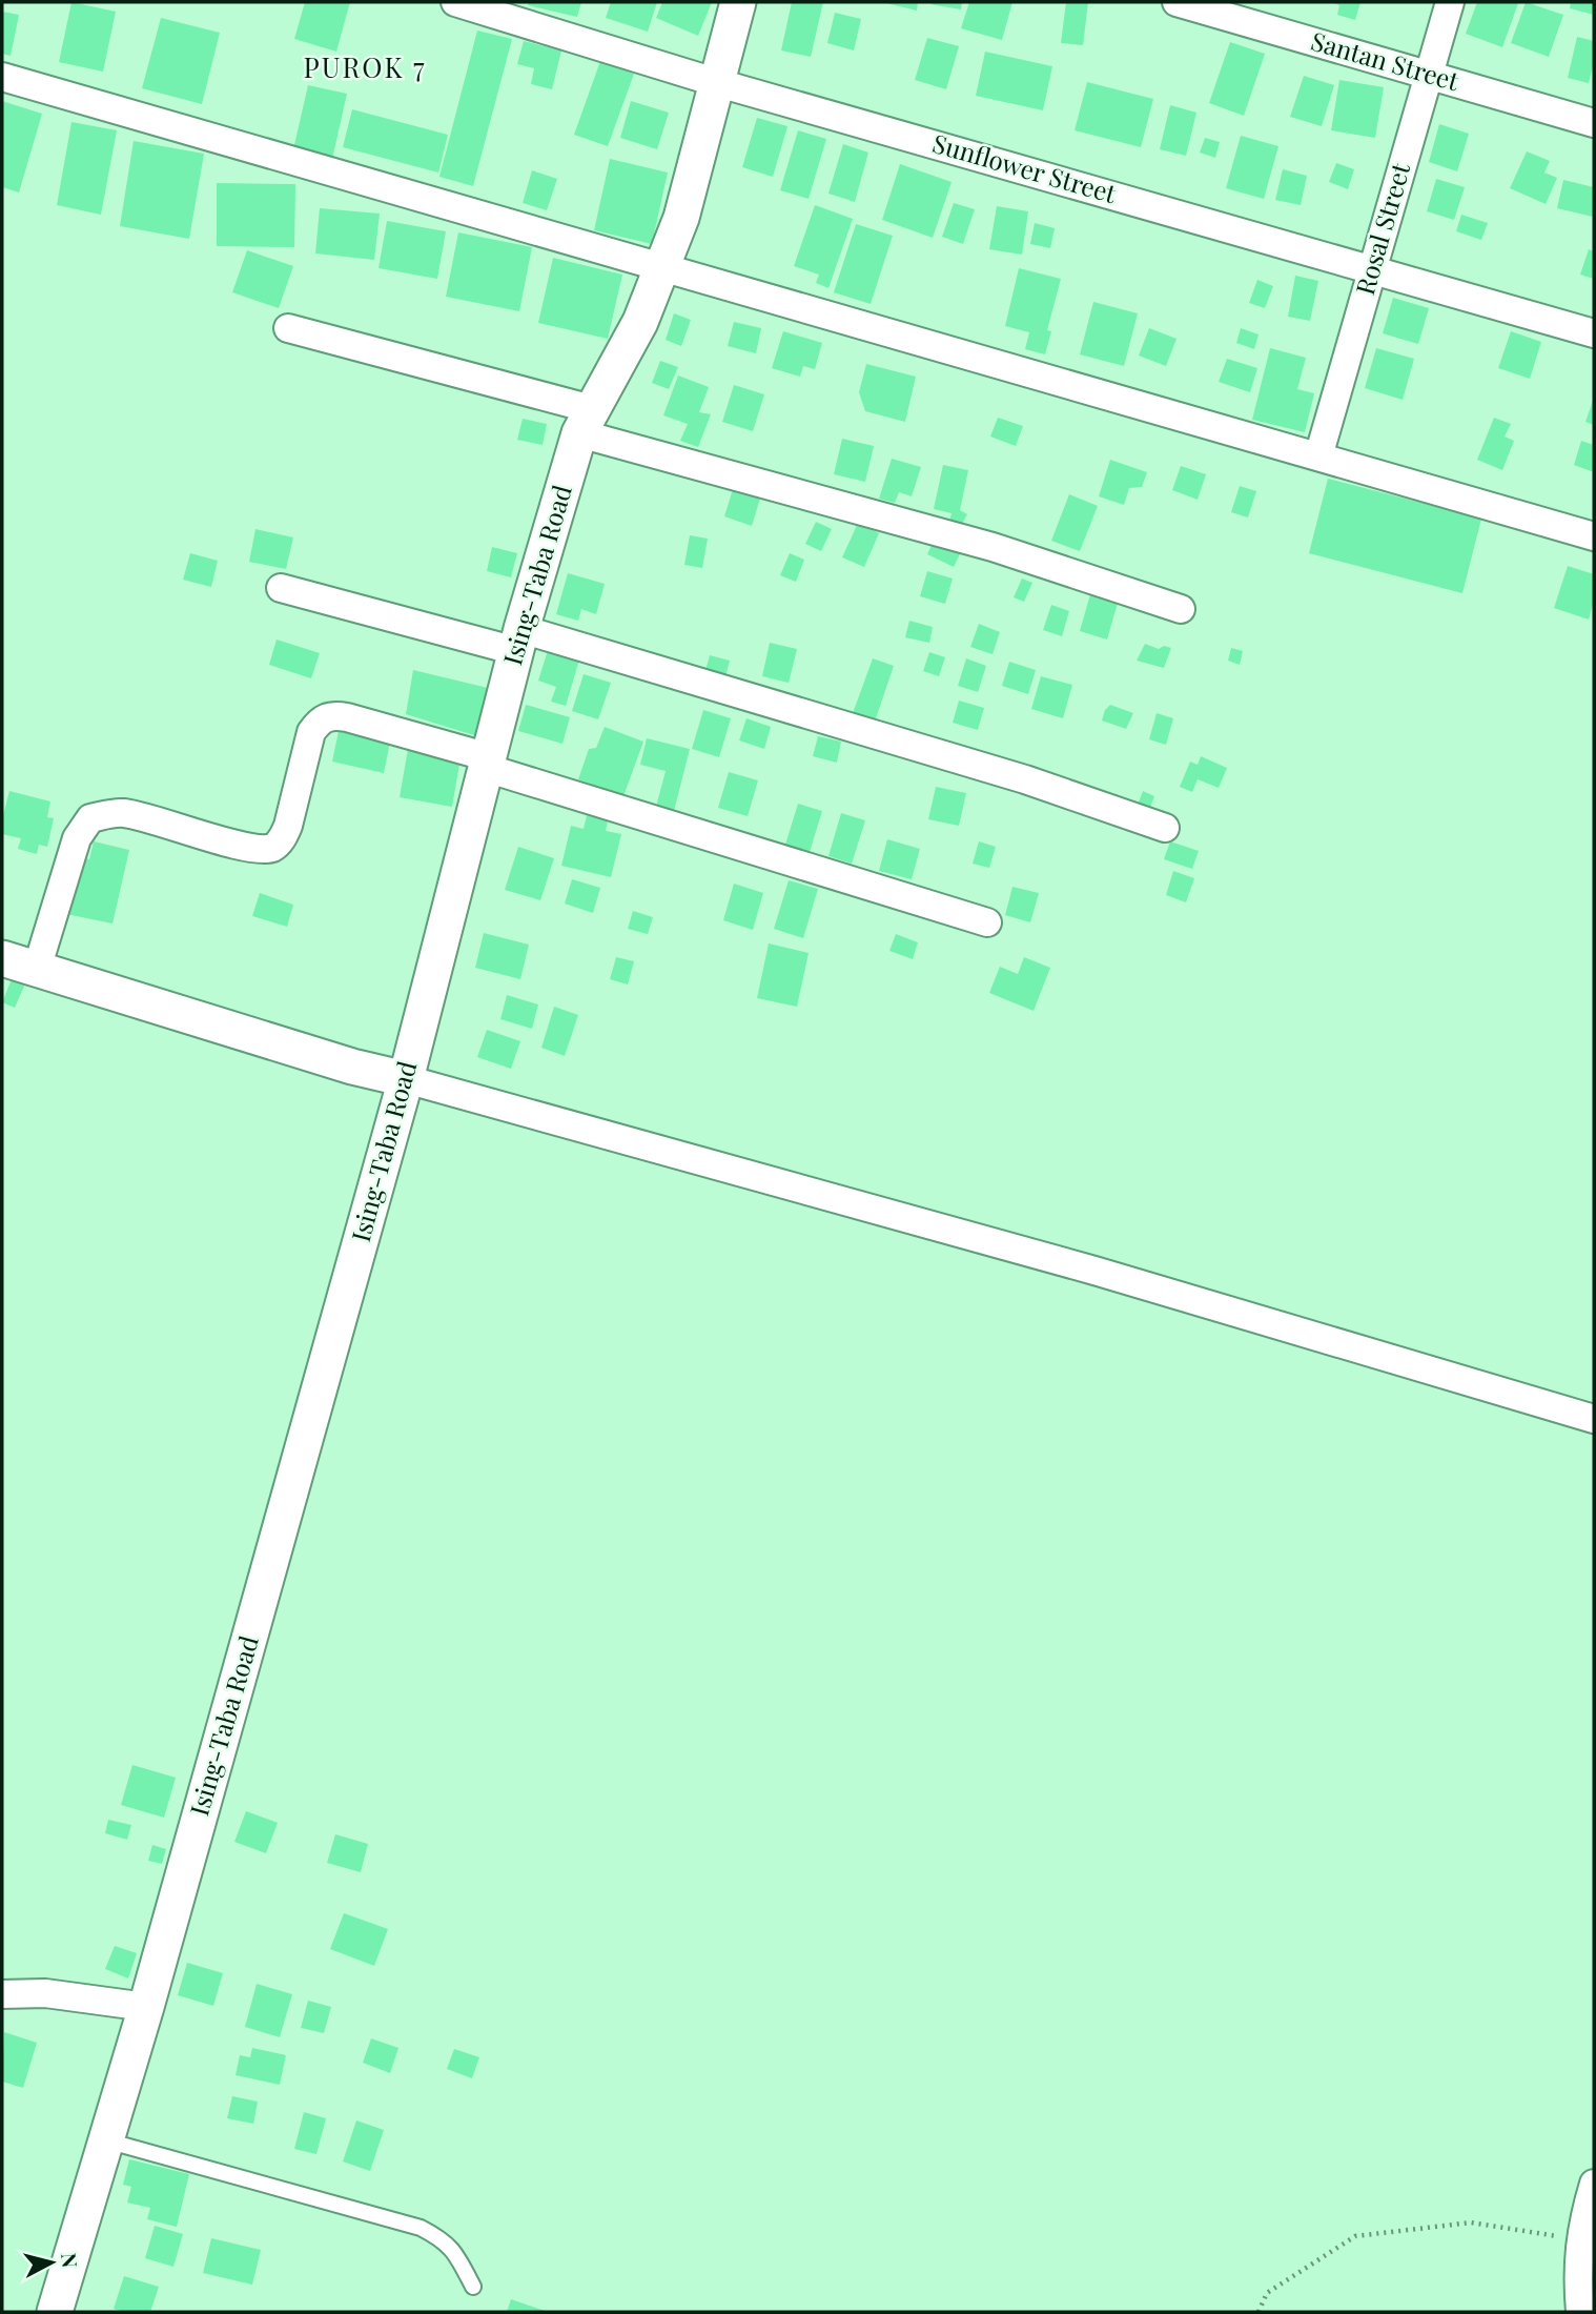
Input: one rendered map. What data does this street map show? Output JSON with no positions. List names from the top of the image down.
{
  "streets": {
    "street": [
      "Santan Street",
      "Sunflower Street",
      "Rosal Street",
      "Ising-Taba Road"
    ]
  },
  "crossings": [
    ["Santan Street", "Rosal Street"],
    ["Sunflower Street", "Rosal Street"],
    ["Sunflower Street", "Ising-Taba Road"]
  ],
  "districts": ["PUROK 7"],
  "north": "right"
}
